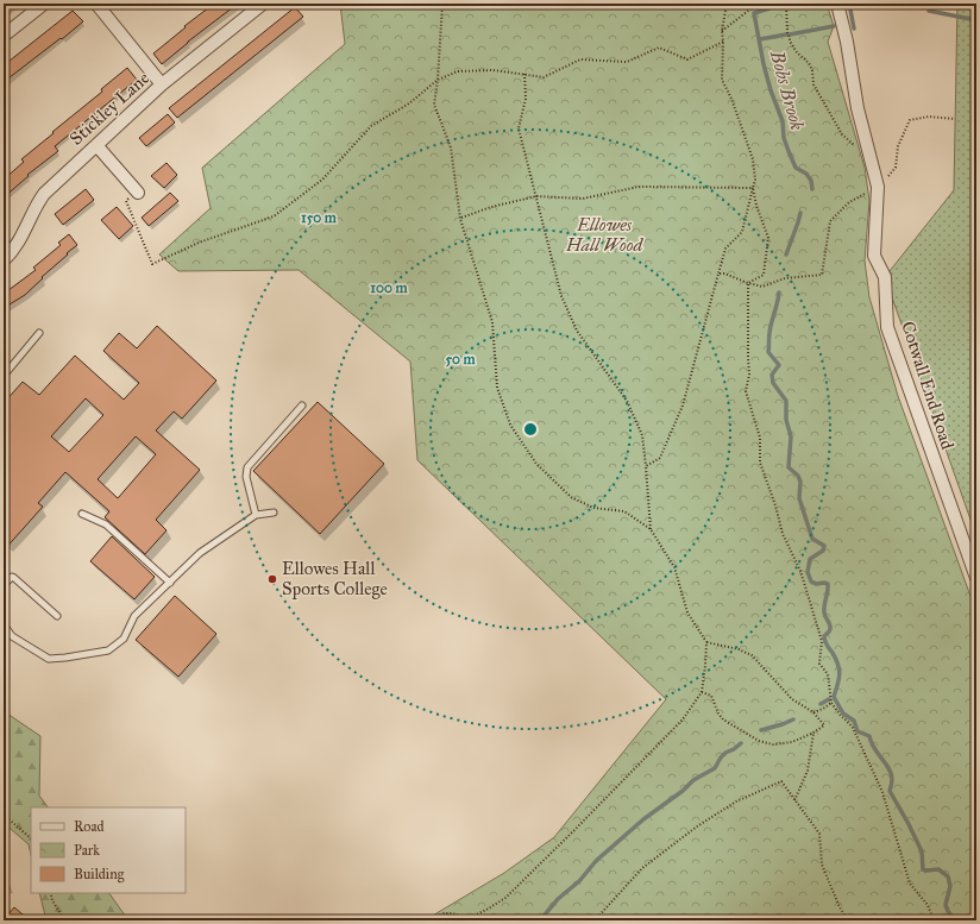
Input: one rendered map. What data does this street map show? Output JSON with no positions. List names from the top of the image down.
{
  "streets": {
    "street": ["Stickley Lane", "Cotwall End Road"]
  },
  "water": ["Bobs Brook"],
  "parks": ["Ellowes Hall Wood"],
  "places": ["Ellowes Hall Sports College"],
  "legend": ["Road", "Park", "Building"],
  "rings": ["150 m", "100 m", "50 m"]
}
